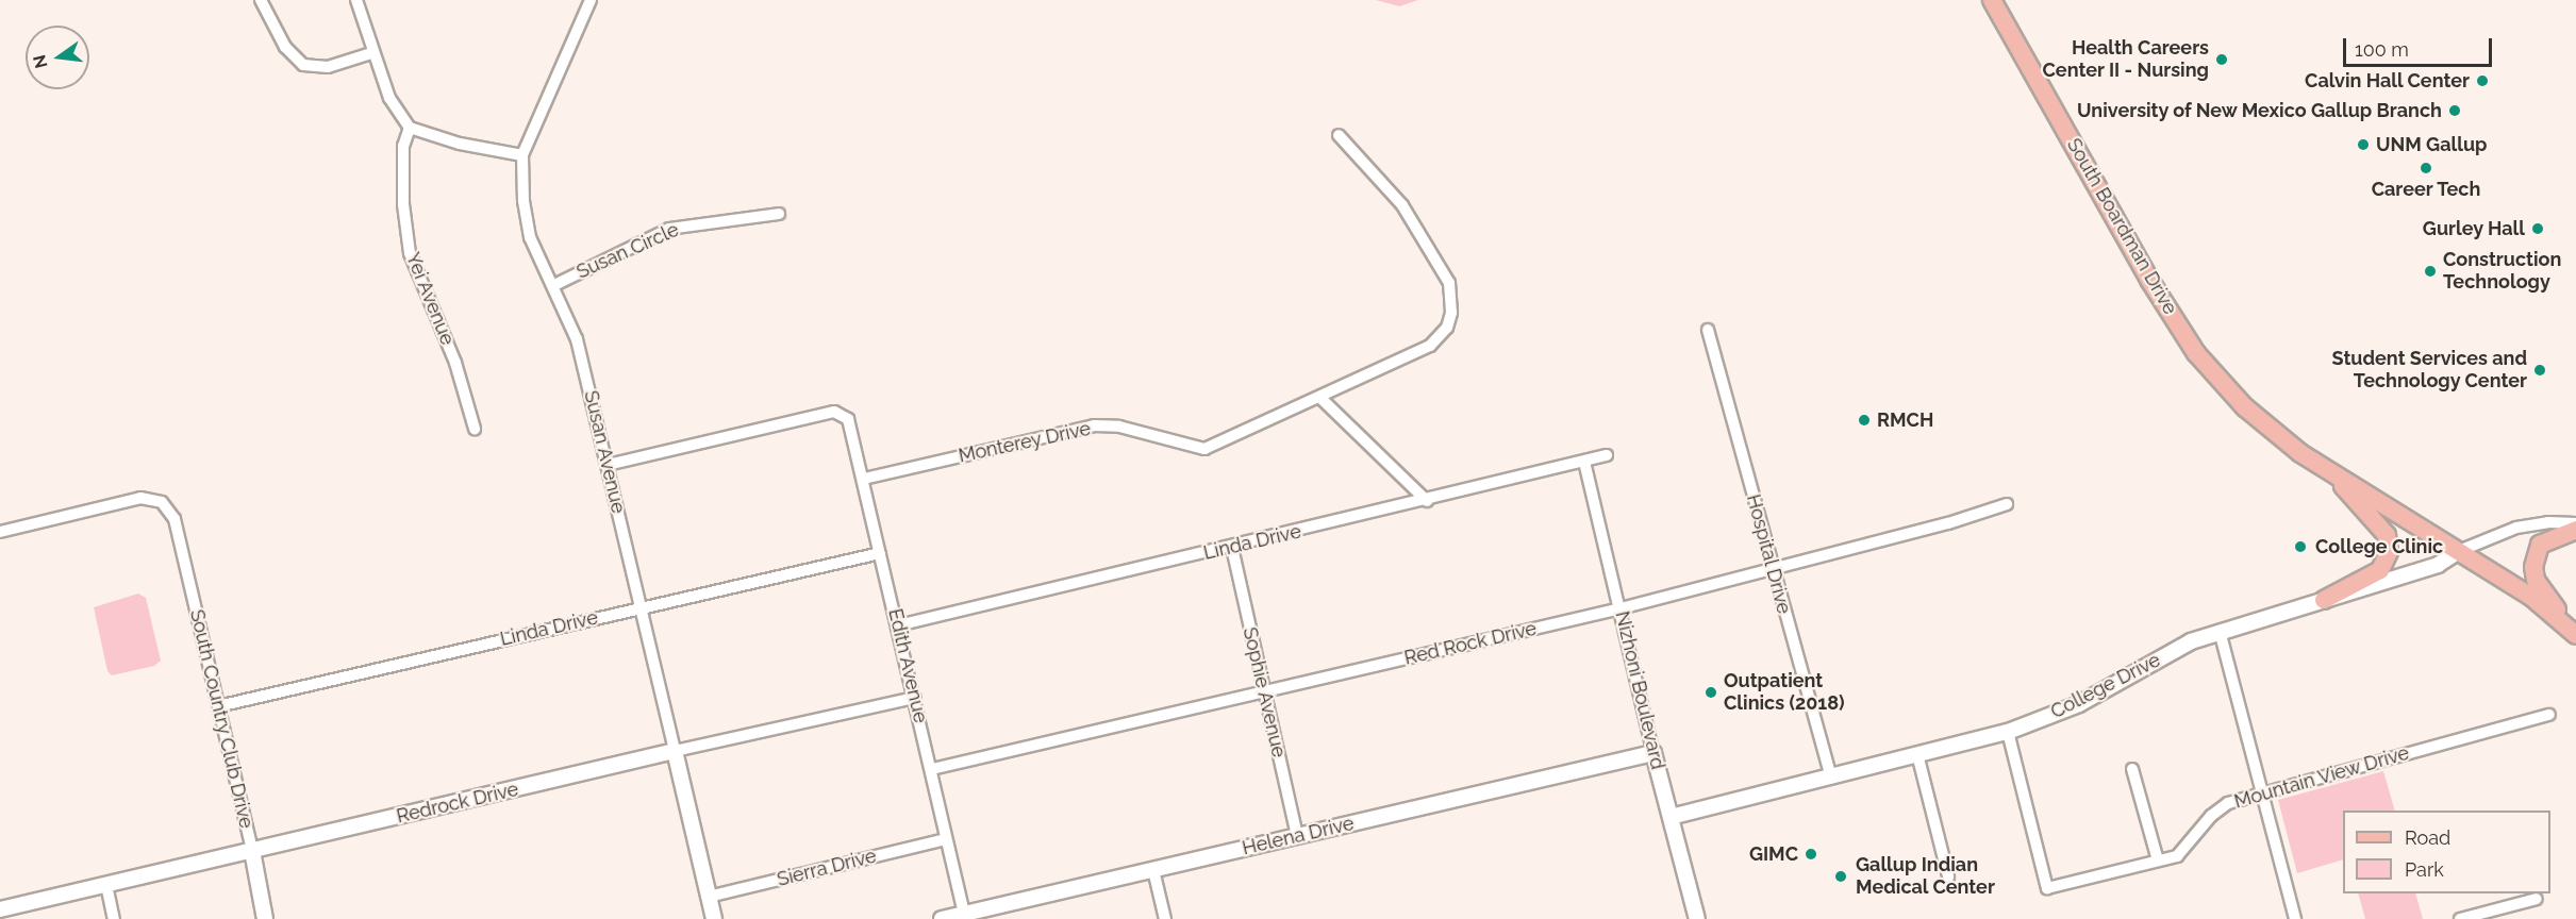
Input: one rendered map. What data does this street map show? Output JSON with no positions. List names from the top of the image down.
{
  "streets": {
    "main road": [
      "South Boardman Drive",
      "Susan Avenue",
      "College Drive",
      "Nizhoni Boulevard",
      "South Country Club Drive",
      "Redrock Drive",
      "Helena Drive"
    ],
    "street": [
      "Susan Circle",
      "Yei Avenue",
      "Monterey Drive",
      "Linda Drive",
      "Hospital Drive",
      "Red Rock Drive",
      "Edith Avenue",
      "Sophie Avenue",
      "Mountain View Drive",
      "Sierra Drive"
    ]
  },
  "crossings": [
    ["South Boardman Drive", "College Drive"],
    ["Susan Circle", "Susan Avenue"],
    ["Monterey Drive", "Edith Avenue"],
    ["Susan Avenue", "Linda Drive"],
    ["Susan Avenue", "Edith Avenue"],
    ["Susan Avenue", "Redrock Drive"],
    ["Susan Avenue", "Sierra Drive"],
    ["Linda Drive", "Edith Avenue"],
    ["Linda Drive", "Nizhoni Boulevard"],
    ["Linda Drive", "Sophie Avenue"],
    ["Linda Drive", "South Country Club Drive"],
    ["Hospital Drive", "Red Rock Drive"],
    ["Hospital Drive", "College Drive"],
    ["Red Rock Drive", "Edith Avenue"],
    ["Red Rock Drive", "Nizhoni Boulevard"],
    ["Red Rock Drive", "Sophie Avenue"],
    ["Edith Avenue", "Redrock Drive"],
    ["Edith Avenue", "Helena Drive"],
    ["Edith Avenue", "Sierra Drive"],
    ["College Drive", "Nizhoni Boulevard"],
    ["College Drive", "Mountain View Drive"],
    ["Nizhoni Boulevard", "Helena Drive"],
    ["Sophie Avenue", "Helena Drive"],
    ["South Country Club Drive", "Redrock Drive"]
  ],
  "places": [
    "Health Careers Center II - Nursing",
    "Calvin Hall Center",
    "University of New Mexico Gallup Branch",
    "UNM Gallup",
    "Career Tech",
    "Gurley Hall",
    "Construction Technology",
    "Student Services and Technology Center",
    "RMCH",
    "College Clinic",
    "Outpatient Clinics (2018)",
    "GIMC",
    "Gallup Indian Medical Center"
  ],
  "legend": ["Road", "Park"],
  "scale_bar": "100 m",
  "north": "left"
}
